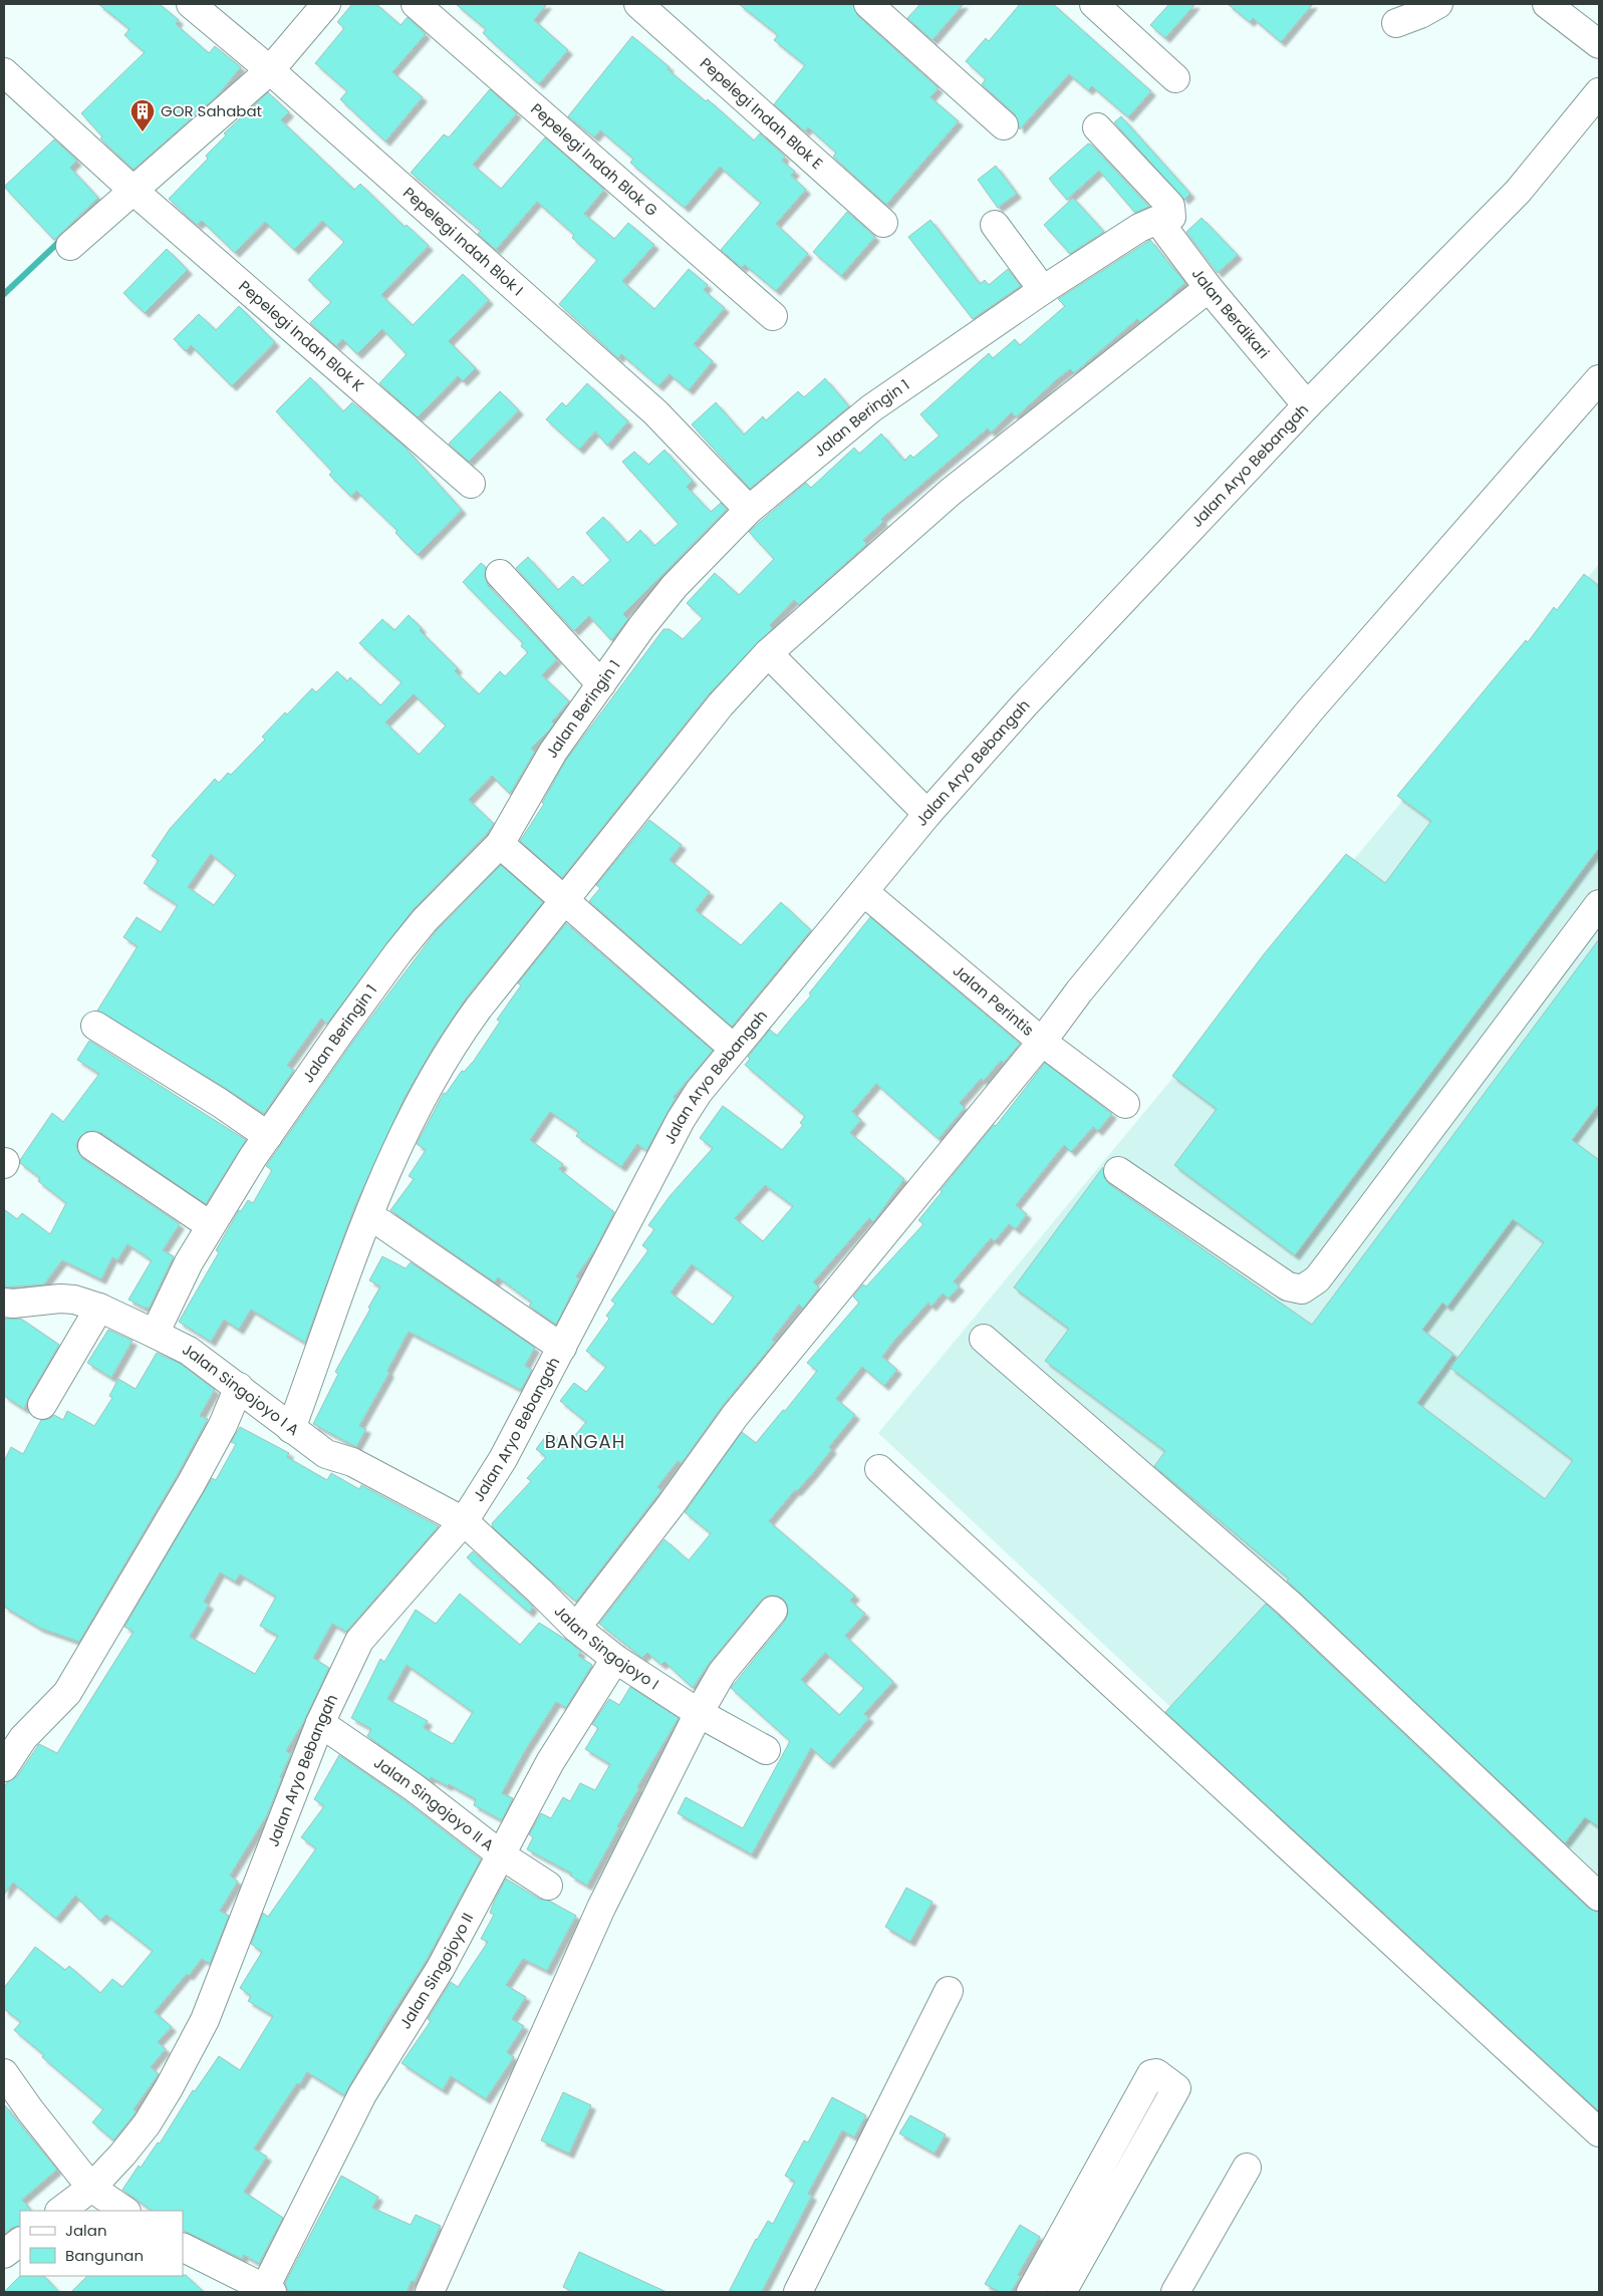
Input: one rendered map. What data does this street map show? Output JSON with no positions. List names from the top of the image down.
{
  "streets": {
    "street": [
      "Pepelegi Indah Blok E",
      "Pepelegi Indah Blok G",
      "Pepelegi Indah Blok I",
      "Jalan Berdikari",
      "Pepelegi Indah Blok K",
      "Jalan Beringin 1",
      "Jalan Aryo Bebangah",
      "Jalan Perintis",
      "Jalan Singojoyo I A",
      "Jalan Singojoyo I",
      "Jalan Singojoyo II A",
      "Jalan Singojoyo II"
    ]
  },
  "crossings": [
    ["Pepelegi Indah Blok I", "Jalan Beringin 1"],
    ["Jalan Berdikari", "Jalan Beringin 1"],
    ["Jalan Berdikari", "Jalan Aryo Bebangah"],
    ["Jalan Beringin 1", "Jalan Singojoyo I A"],
    ["Jalan Aryo Bebangah", "Jalan Perintis"],
    ["Jalan Aryo Bebangah", "Jalan Singojoyo I A"],
    ["Jalan Aryo Bebangah", "Jalan Singojoyo I"],
    ["Jalan Aryo Bebangah", "Jalan Singojoyo II A"],
    ["Jalan Singojoyo I A", "Jalan Singojoyo I"],
    ["Jalan Singojoyo I", "Jalan Singojoyo II"],
    ["Jalan Singojoyo II A", "Jalan Singojoyo II"]
  ],
  "districts": ["BANGAH"],
  "places": {
    "building": ["GOR Sahabat"]
  },
  "legend": ["Jalan", "Bangunan"]
}
